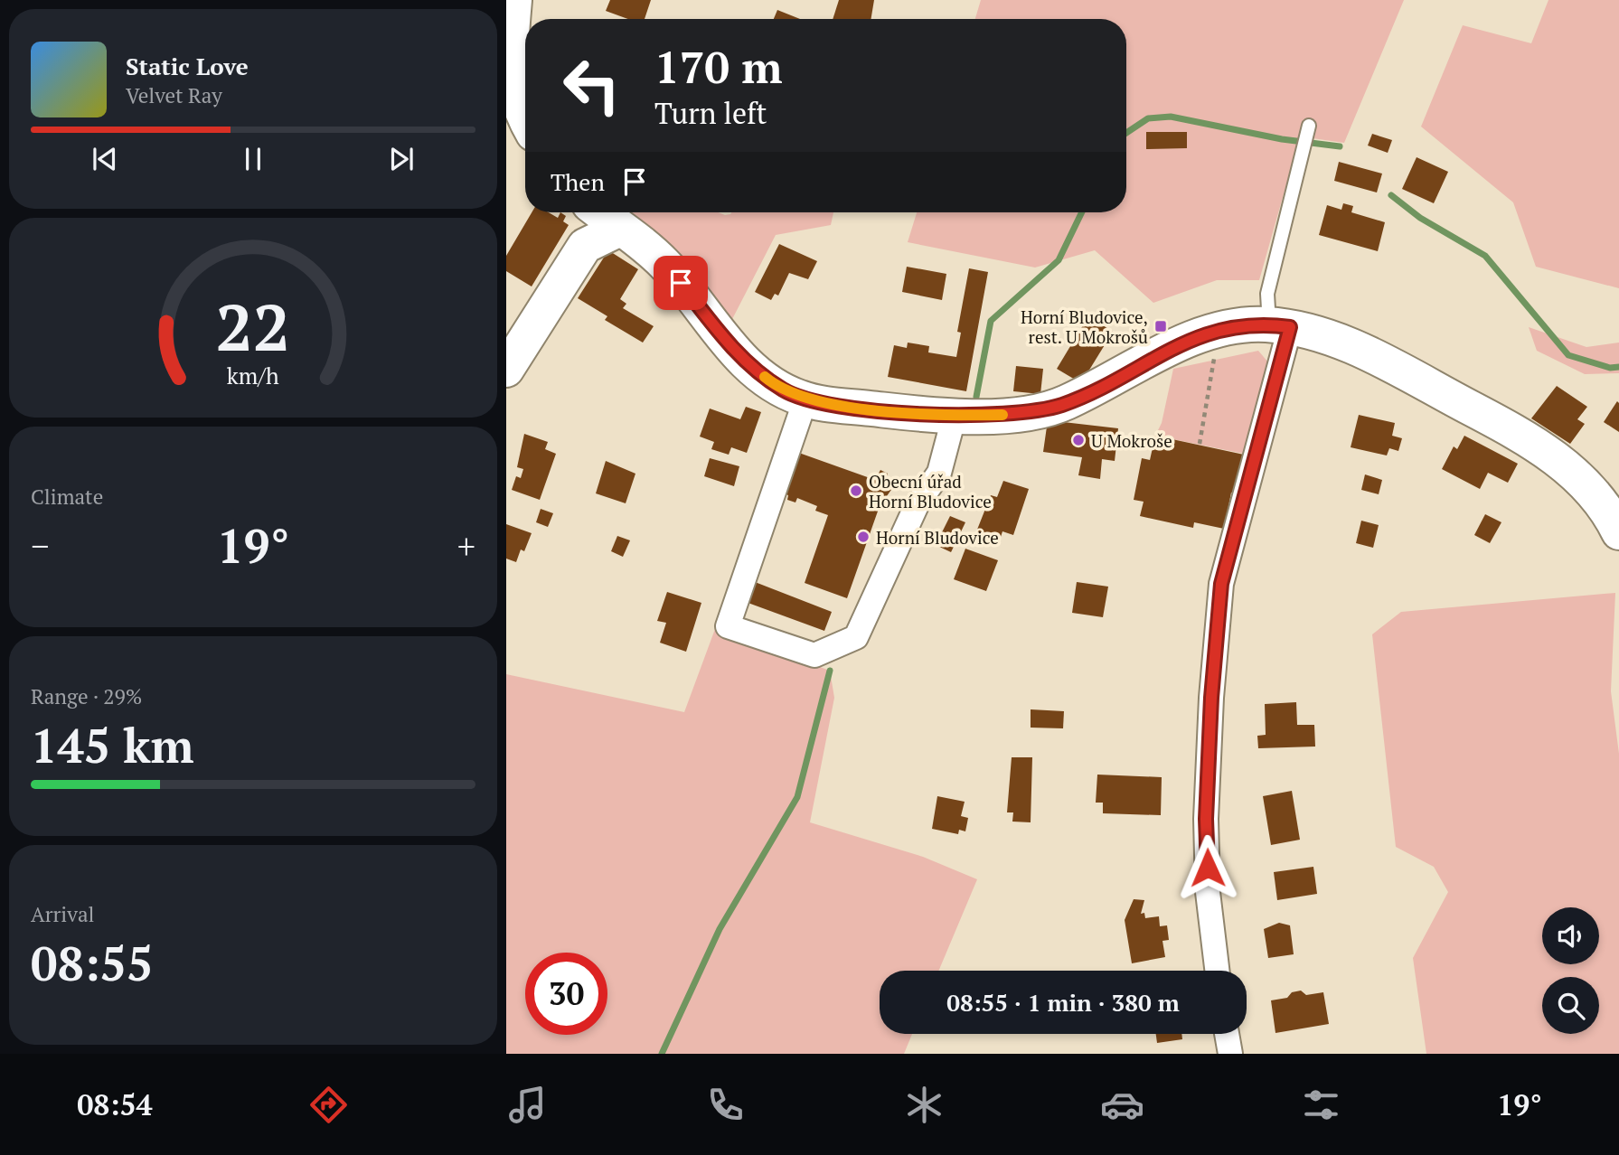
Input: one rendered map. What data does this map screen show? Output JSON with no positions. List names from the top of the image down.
{
  "places": {
    "transit": ["Horní Bludovice, rest. U Mokrošů"],
    "other": ["U Mokroše", "Obecní úřad Horní Bludovice", "Horní Bludovice"]
  },
  "page": {
    "turn": ["170 m", "Turn left"],
    "song": ["Static Love", "Velvet Ray"],
    "then": "Then",
    "tile": [
      "Climate",
      ["Range · 29%", "145 km"],
      ["Arrival", "08:55"]
    ],
    "heat": ["−", "19°", "+"],
    "limit": "30",
    "trip": "08:55 · 1 min · 380 m",
    "tabs": ["08:54", "19°"],
    "gauge": ["22", "km/h"]
  }
}
